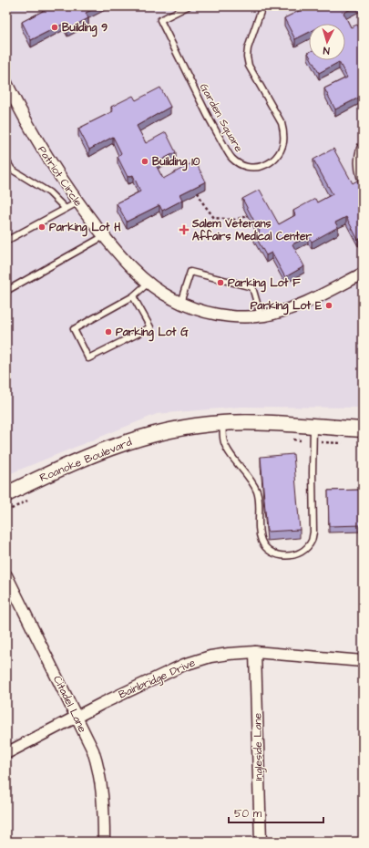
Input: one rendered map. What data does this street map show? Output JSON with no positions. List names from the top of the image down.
{
  "streets": {
    "main road": ["Roanoke Boulevard"],
    "street": [
      "Patriot Circle",
      "Bainbridge Drive",
      "Citadel Lane",
      "Ingleside Lane"
    ],
    "lane": ["Garden Square"]
  },
  "crossings": [
    ["Bainbridge Drive", "Citadel Lane"],
    ["Bainbridge Drive", "Ingleside Lane"]
  ],
  "places": {
    "other": [
      "Building 9",
      "Building 10",
      "Parking Lot H",
      "Parking Lot F",
      "Parking Lot E",
      "Parking Lot G"
    ],
    "health": ["Salem Veterans Affairs Medical Center"]
  },
  "scale_bar": "50 m",
  "north": "bottom"
}
